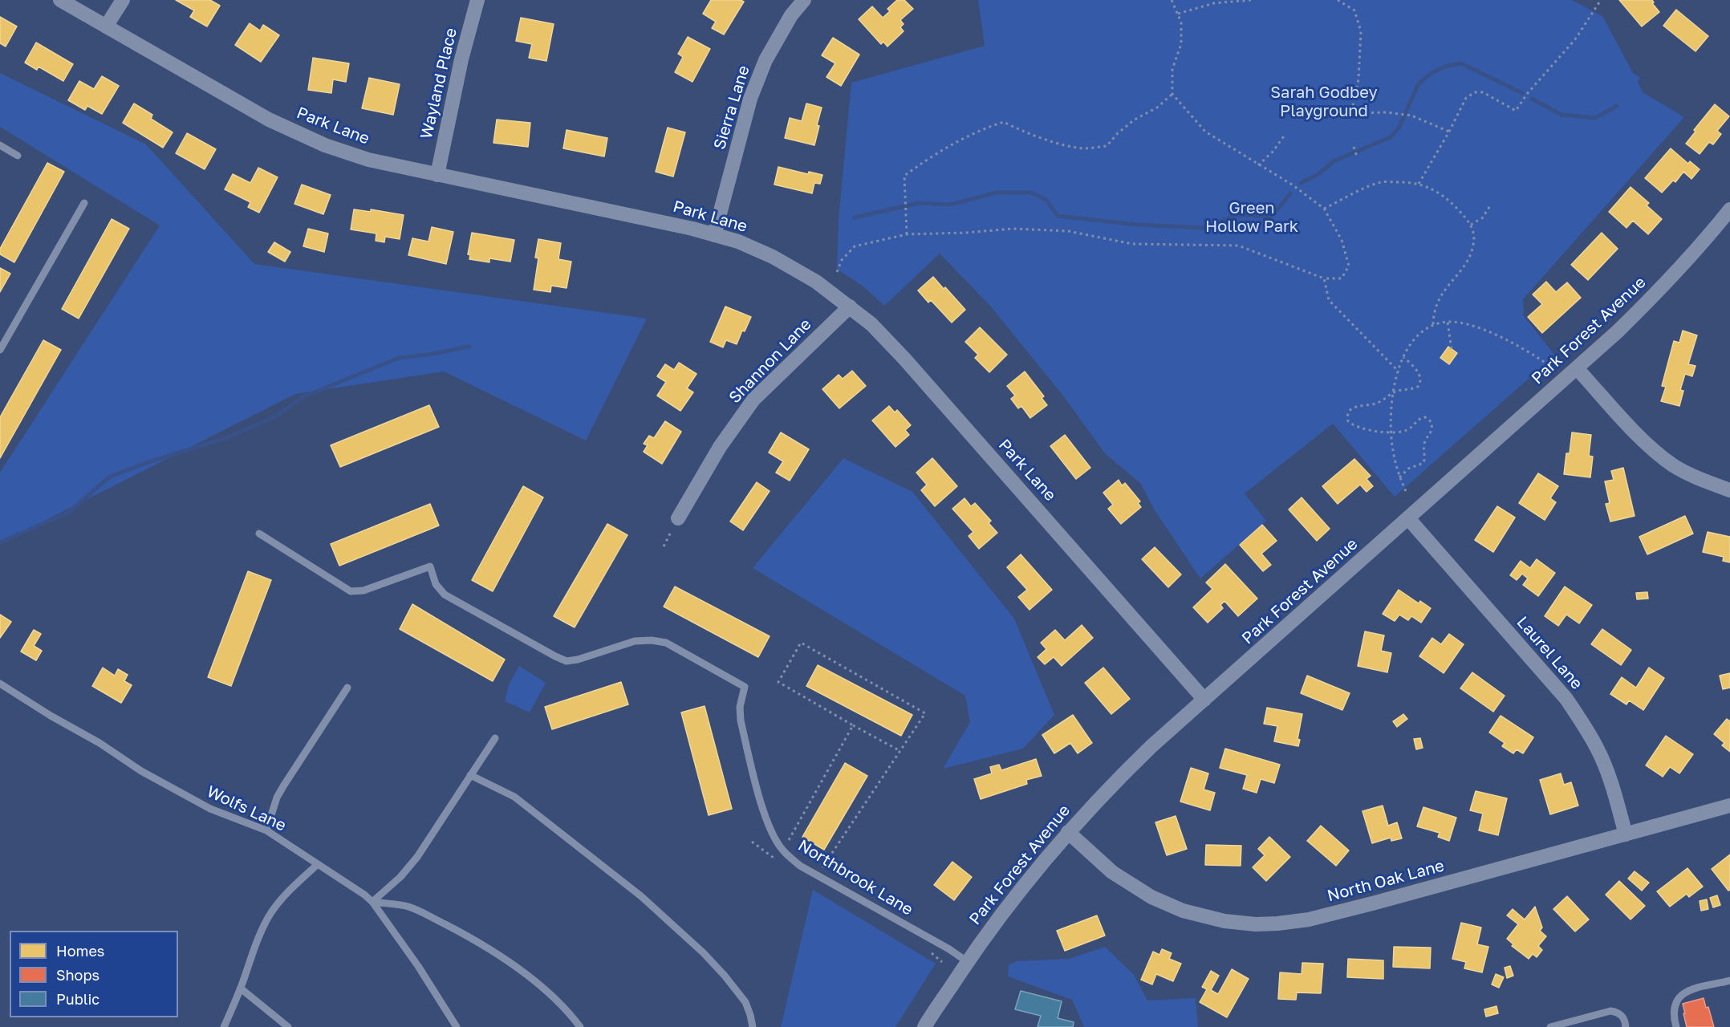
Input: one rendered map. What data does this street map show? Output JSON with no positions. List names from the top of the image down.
{
  "streets": {
    "street": [
      "Wayland Place",
      "Sierra Lane",
      "Park Lane",
      "Park Forest Avenue",
      "Shannon Lane",
      "Laurel Lane",
      "North Oak Lane"
    ],
    "lane": ["Wolfs Lane", "Northbrook Lane"]
  },
  "crossings": [
    ["Wayland Place", "Park Lane"],
    ["Sierra Lane", "Park Lane"],
    ["Park Lane", "Park Forest Avenue"],
    ["Park Lane", "Shannon Lane"],
    ["Park Forest Avenue", "Laurel Lane"],
    ["Park Forest Avenue", "Northbrook Lane"],
    ["Park Forest Avenue", "North Oak Lane"],
    ["Laurel Lane", "North Oak Lane"]
  ],
  "parks": ["Sarah Godbey Playground", "Green Hollow Park"],
  "legend": ["Homes", "Shops", "Public"]
}
